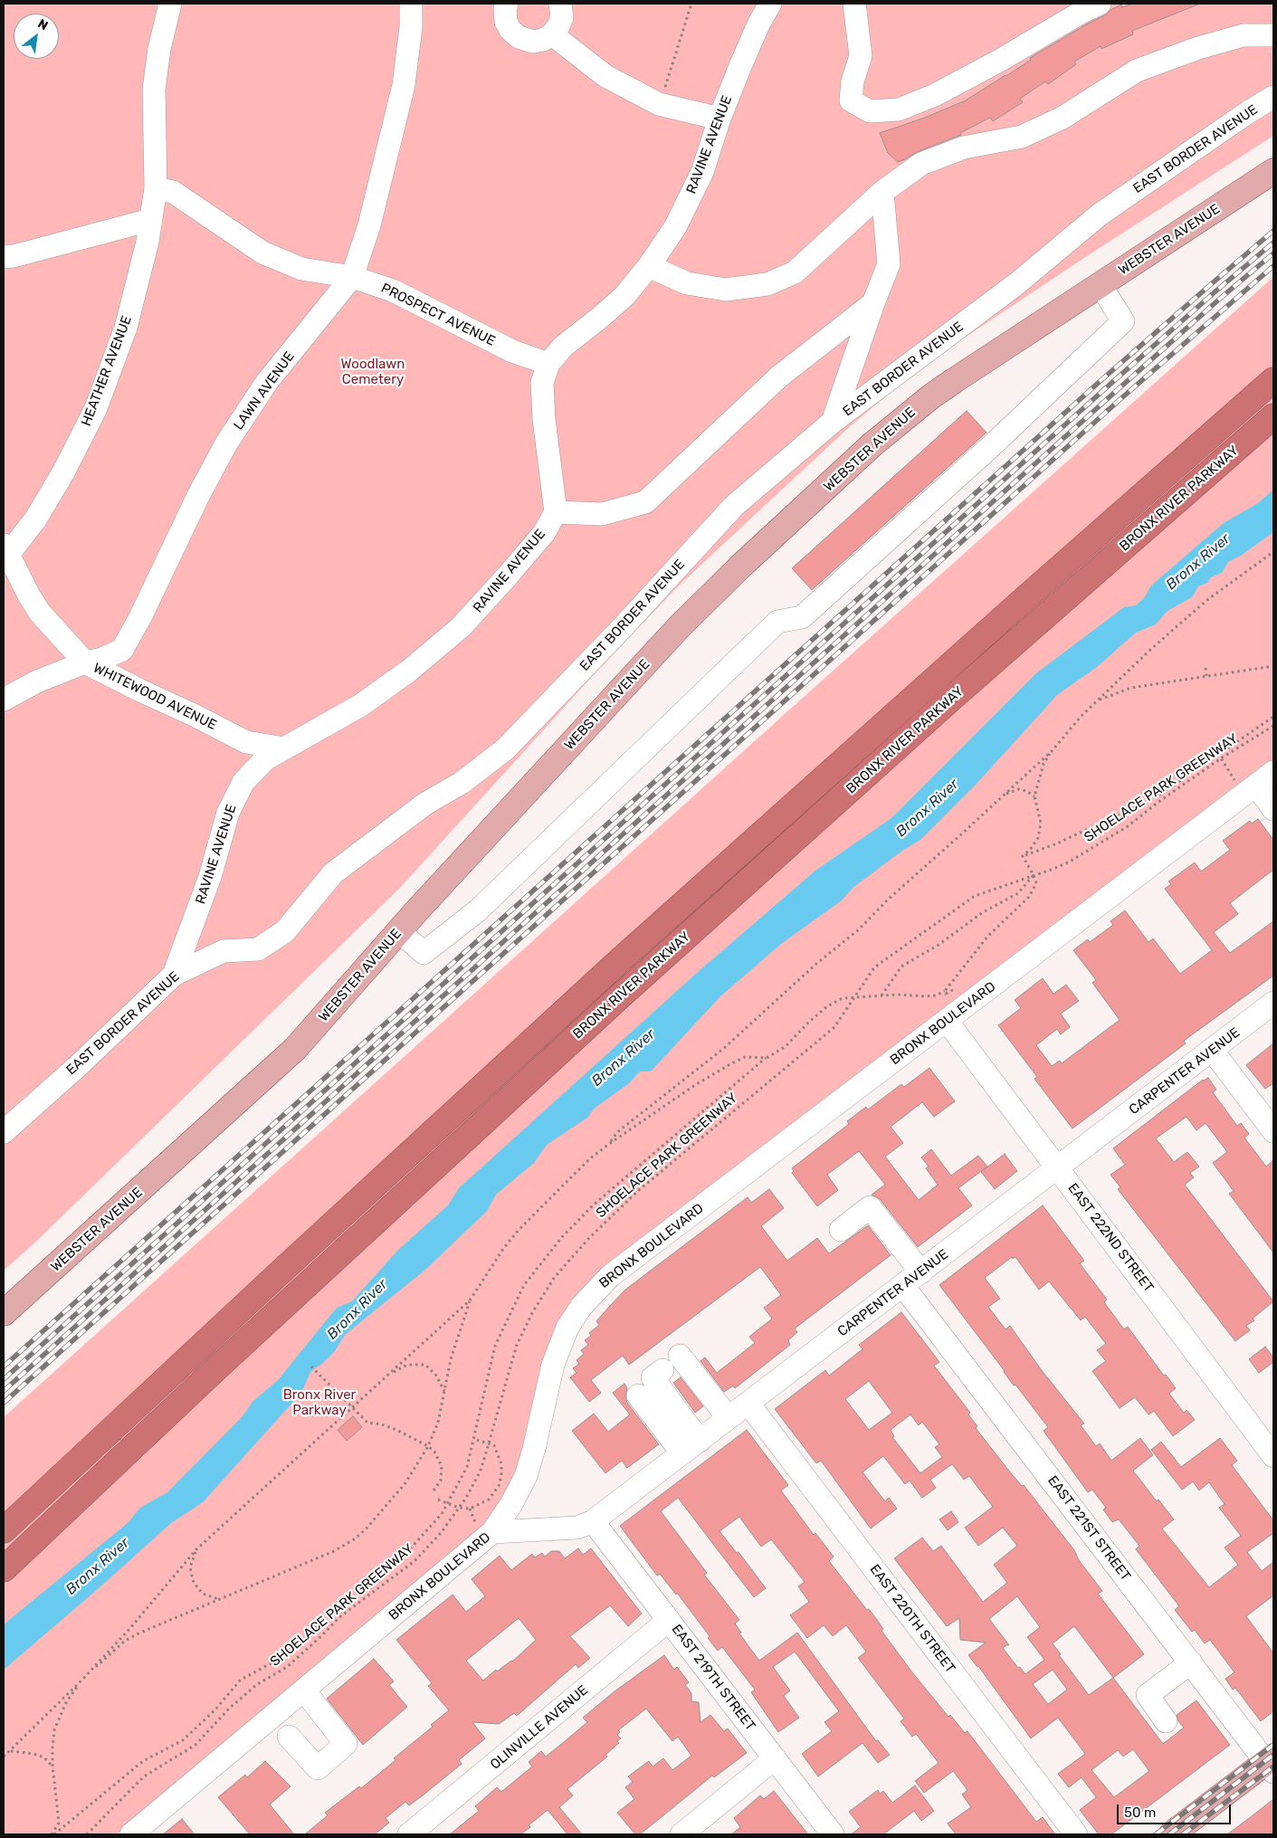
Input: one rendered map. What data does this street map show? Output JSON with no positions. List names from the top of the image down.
{
  "streets": {
    "highway": ["BRONX RIVER PARKWAY"],
    "main road": ["WEBSTER AVENUE"],
    "street": [
      "RAVINE AVENUE",
      "EAST BORDER AVENUE",
      "PROSPECT AVENUE",
      "HEATHER AVENUE",
      "LAWN AVENUE",
      "WHITEWOOD AVENUE",
      "BRONX BOULEVARD",
      "CARPENTER AVENUE",
      "EAST 222ND STREET",
      "EAST 221ST STREET",
      "EAST 220TH STREET",
      "EAST 219TH STREET",
      "OLINVILLE AVENUE"
    ],
    "path": ["SHOELACE PARK GREENWAY"]
  },
  "crossings": [
    ["RAVINE AVENUE", "EAST BORDER AVENUE"],
    ["RAVINE AVENUE", "PROSPECT AVENUE"],
    ["RAVINE AVENUE", "WHITEWOOD AVENUE"],
    ["PROSPECT AVENUE", "HEATHER AVENUE"],
    ["PROSPECT AVENUE", "LAWN AVENUE"],
    ["HEATHER AVENUE", "WHITEWOOD AVENUE"],
    ["LAWN AVENUE", "WHITEWOOD AVENUE"],
    ["BRONX BOULEVARD", "CARPENTER AVENUE"],
    ["BRONX BOULEVARD", "EAST 222ND STREET"],
    ["CARPENTER AVENUE", "EAST 222ND STREET"],
    ["CARPENTER AVENUE", "EAST 221ST STREET"],
    ["CARPENTER AVENUE", "EAST 220TH STREET"],
    ["CARPENTER AVENUE", "EAST 219TH STREET"],
    ["EAST 219TH STREET", "OLINVILLE AVENUE"]
  ],
  "water": ["Bronx River"],
  "parks": ["Woodlawn Cemetery", "Bronx River Parkway"],
  "scale_bar": "50 m",
  "north": "top right"
}
